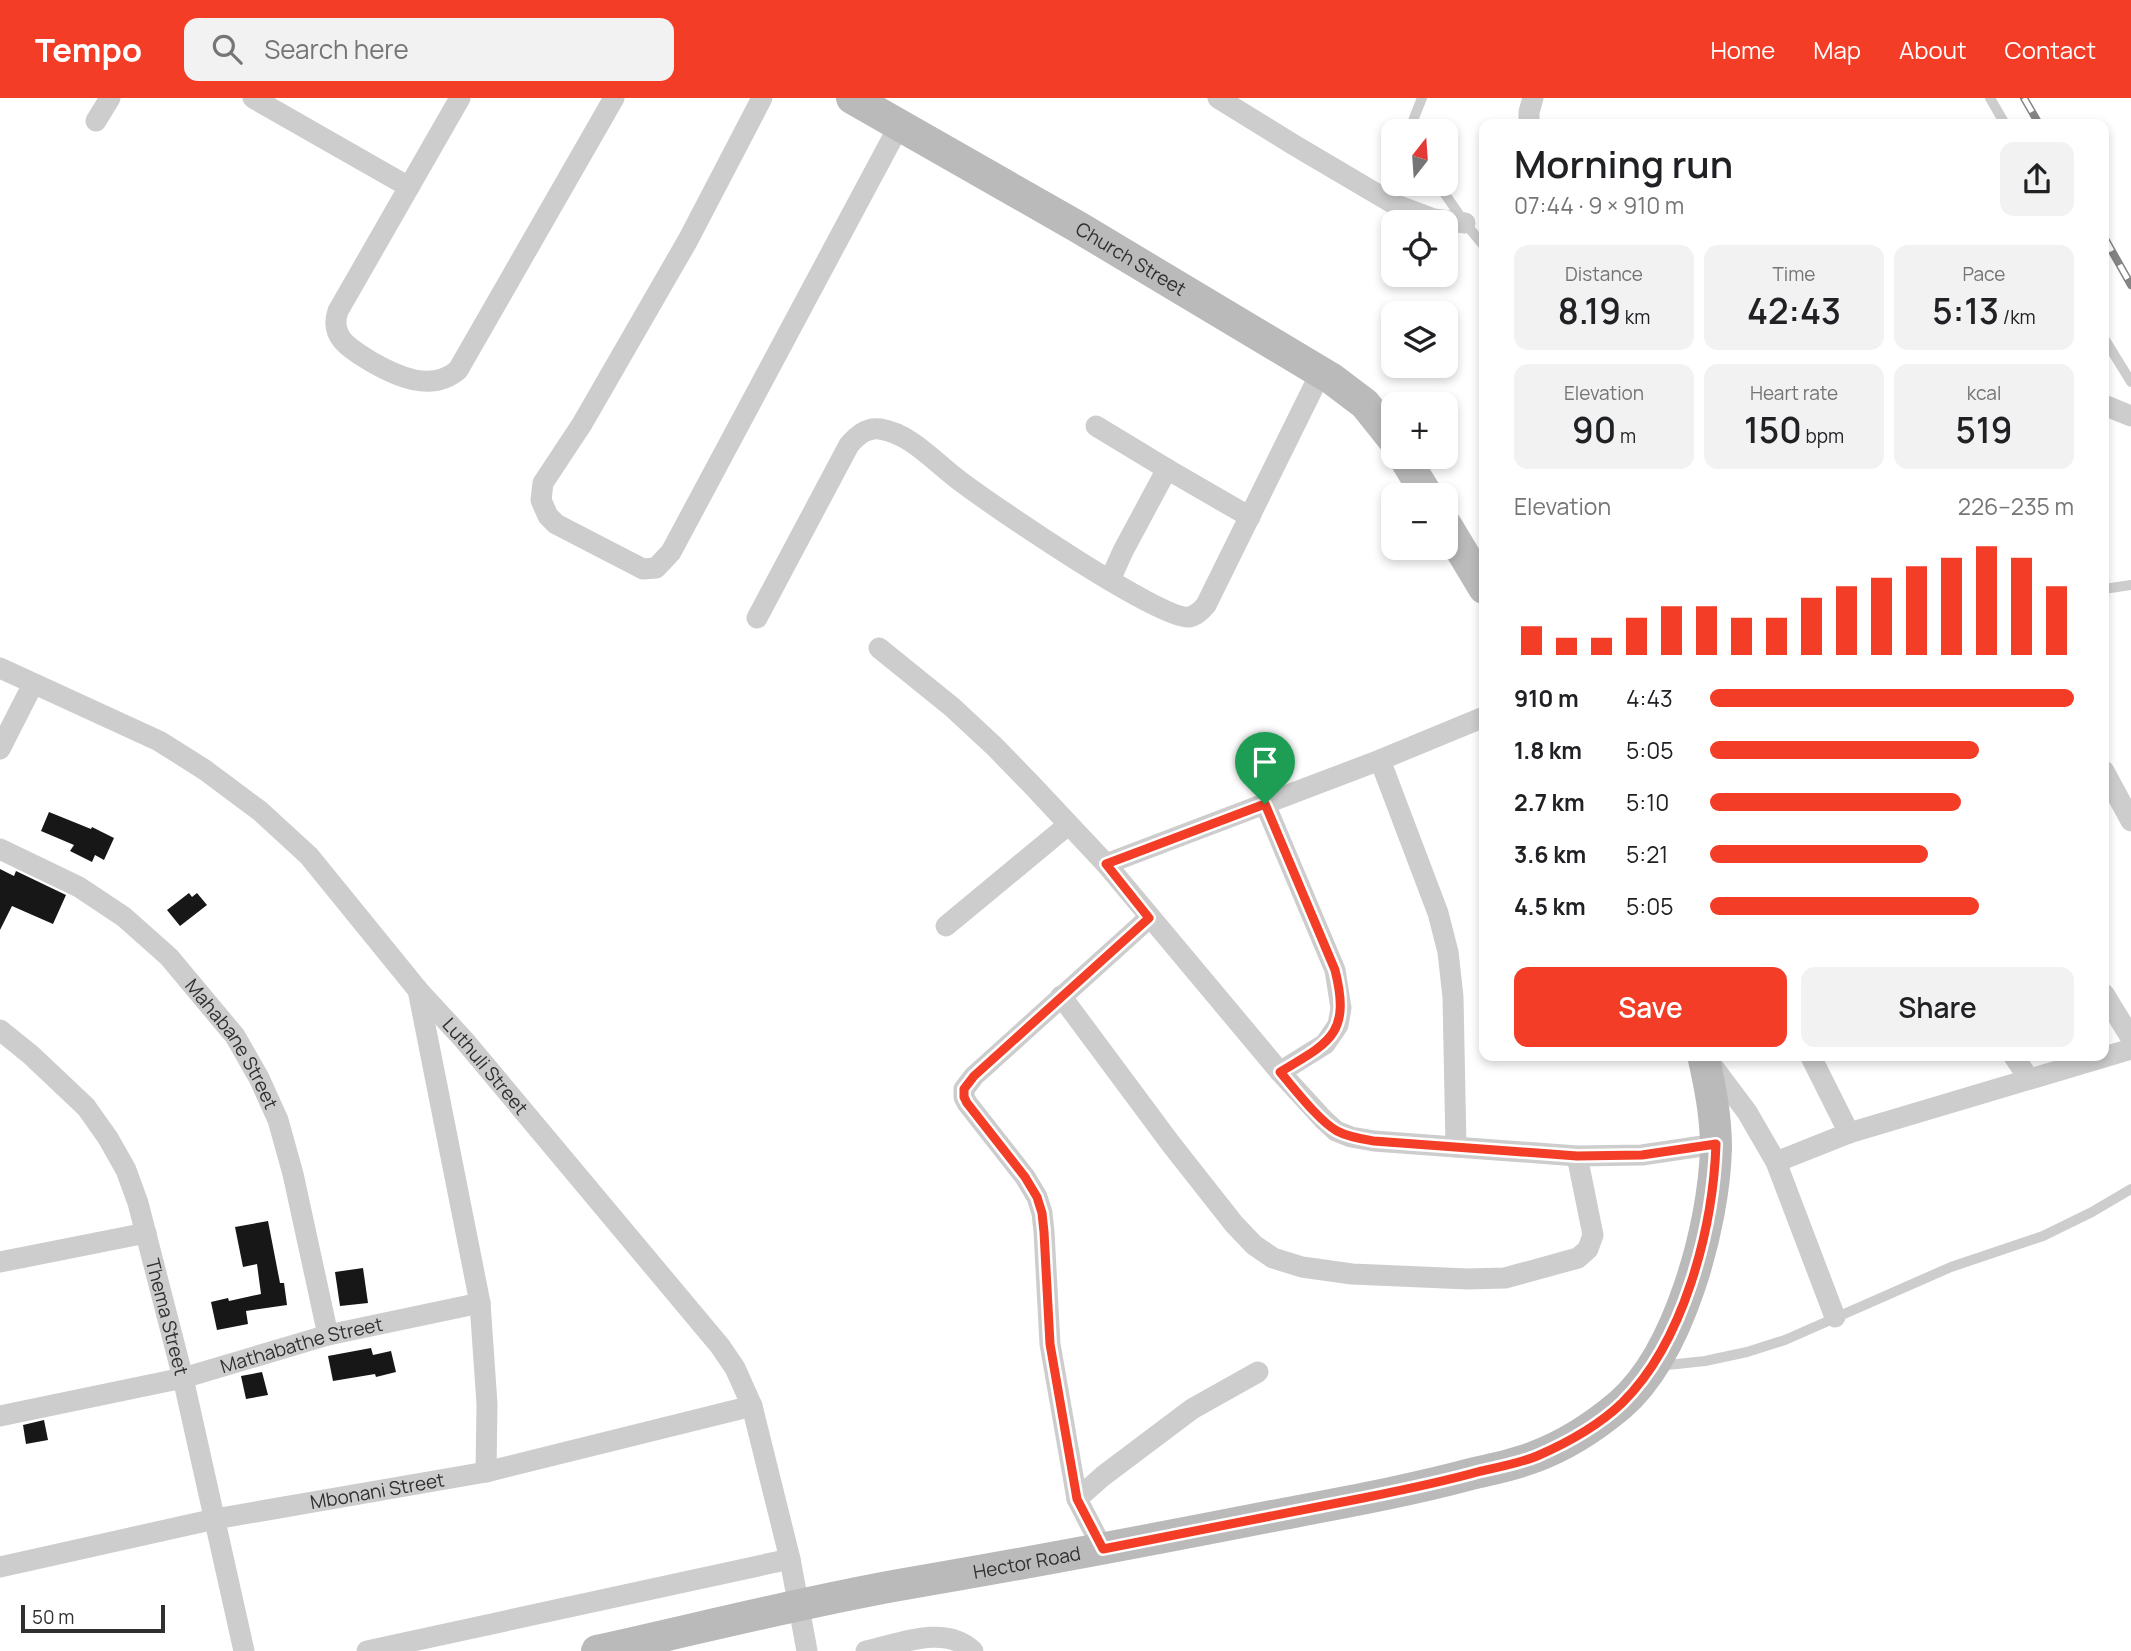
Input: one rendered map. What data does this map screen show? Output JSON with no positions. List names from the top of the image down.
{
  "streets": {
    "street": [
      "Church Street",
      "Mahabane Street",
      "Luthuli Street",
      "Thema Street",
      "Mathabathe Street",
      "Mbonani Street",
      "Hector Road"
    ]
  },
  "crossings": [
    ["Mahabane Street", "Mathabathe Street"],
    ["Luthuli Street", "Mbonani Street"],
    ["Luthuli Street", "Hector Road"],
    ["Thema Street", "Mathabathe Street"],
    ["Thema Street", "Mbonani Street"]
  ],
  "scale_bar": "50 m",
  "north": "top",
  "page": {
    "header": "Tempo",
    "search": "Search here",
    "nav": [
      "Home",
      "Map",
      "About",
      "Contact"
    ],
    "map_buttons": ["+", "−"],
    "heading": ["Morning run", "07:44 · 9 × 910 m"],
    "stats": [
      ["Distance", "8.19 km"],
      ["Time", "42:43"],
      ["Pace", "5:13 /km"],
      ["Elevation", "90 m"],
      ["Heart rate", "150 bpm"],
      ["kcal", "519"]
    ],
    "chart": ["Elevation", "226–235 m"],
    "list": [
      {
        "name": "910 m",
        "note": "4:43"
      },
      {
        "name": "1.8 km",
        "note": "5:05"
      },
      {
        "name": "2.7 km",
        "note": "5:10"
      },
      {
        "name": "3.6 km",
        "note": "5:21"
      },
      {
        "name": "4.5 km",
        "note": "5:05"
      }
    ],
    "buttons": ["Save", "Share"],
    "scale": "50 m"
  }
}
